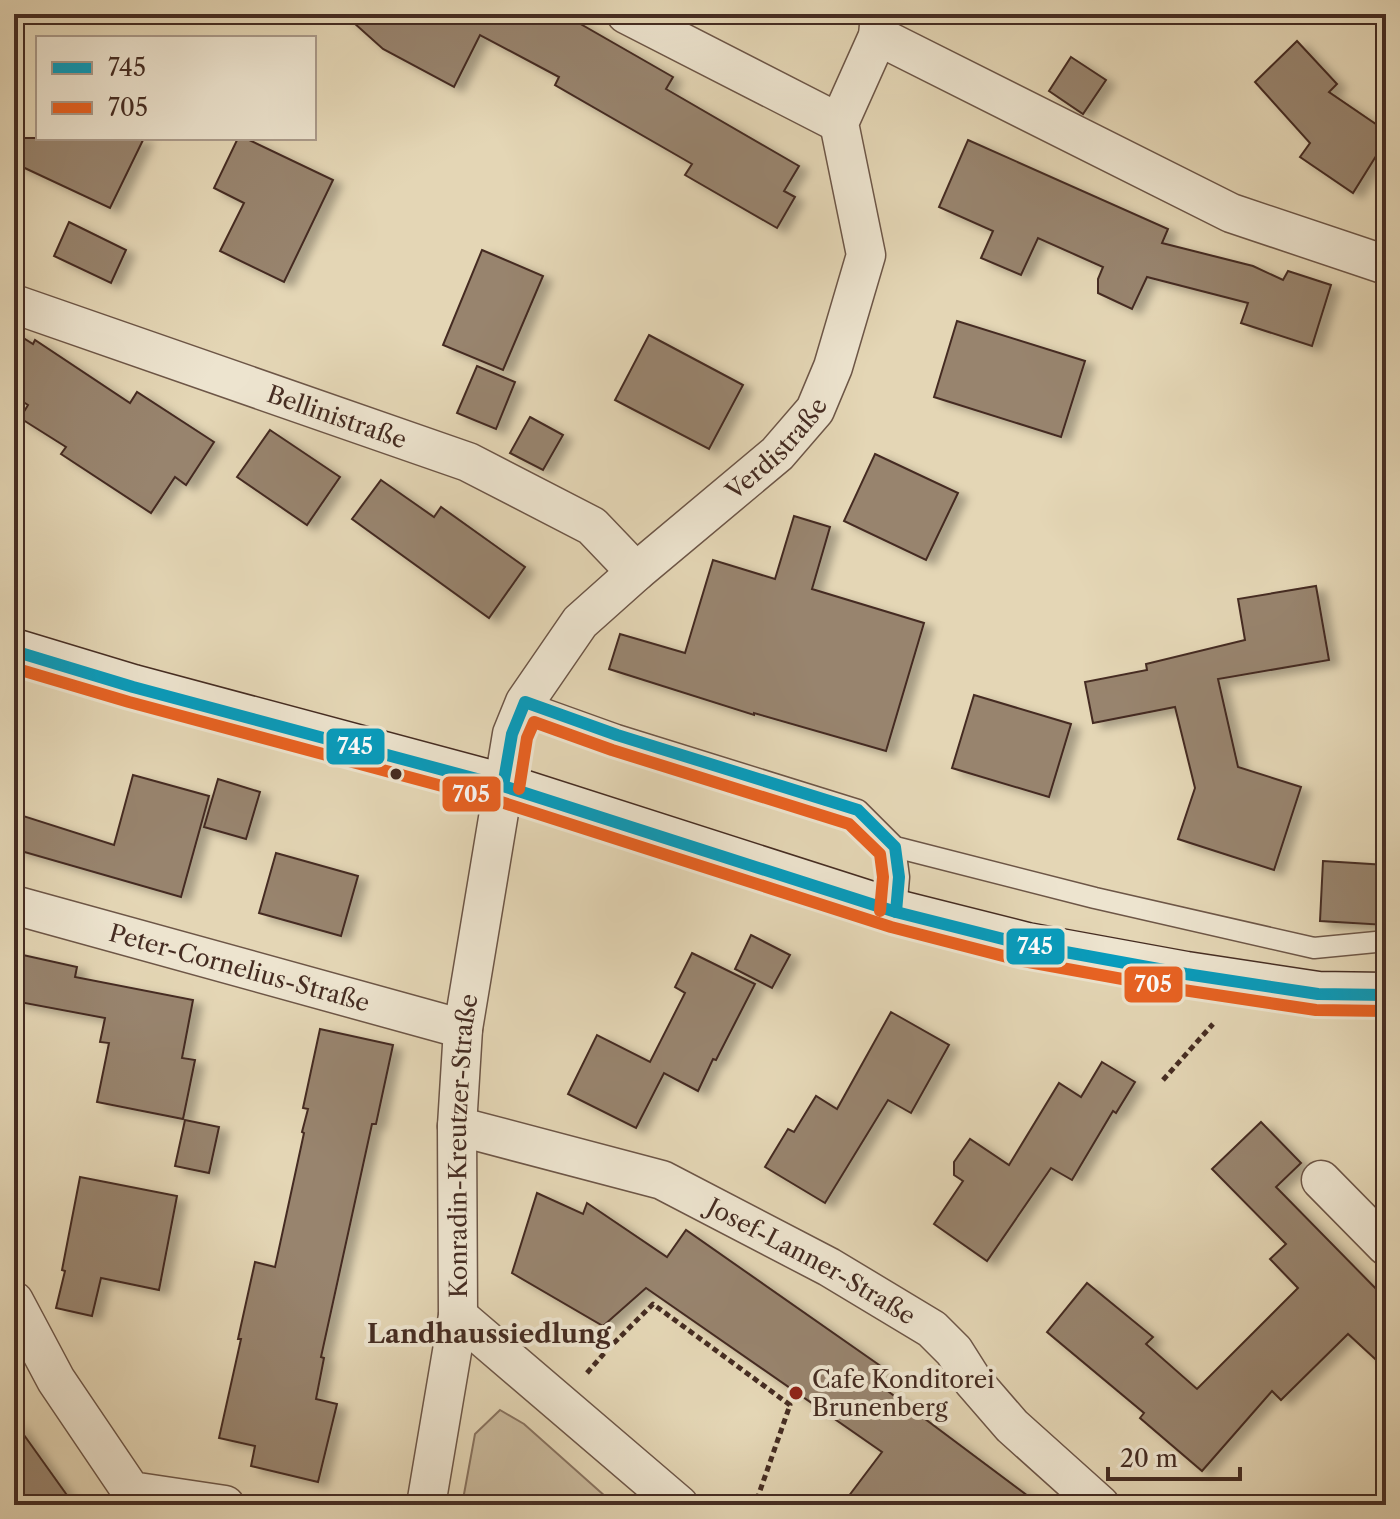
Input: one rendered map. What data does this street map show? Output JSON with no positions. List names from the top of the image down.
{
  "streets": {
    "street": [
      "Bellinistraße",
      "Verdistraße",
      "Peter-Cornelius-Straße",
      "Konradin-Kreutzer-Straße",
      "Josef-Lanner-Straße"
    ]
  },
  "crossings": [
    ["Bellinistraße", "Verdistraße"],
    ["Verdistraße", "Konradin-Kreutzer-Straße"],
    ["Peter-Cornelius-Straße", "Konradin-Kreutzer-Straße"],
    ["Konradin-Kreutzer-Straße", "Josef-Lanner-Straße"]
  ],
  "districts": ["Landhaussiedlung"],
  "places": ["Cafe Konditorei Brunenberg"],
  "lines": ["transit line 745", "transit line 705"],
  "legend": ["745", "705"],
  "scale_bar": "20 m"
}
